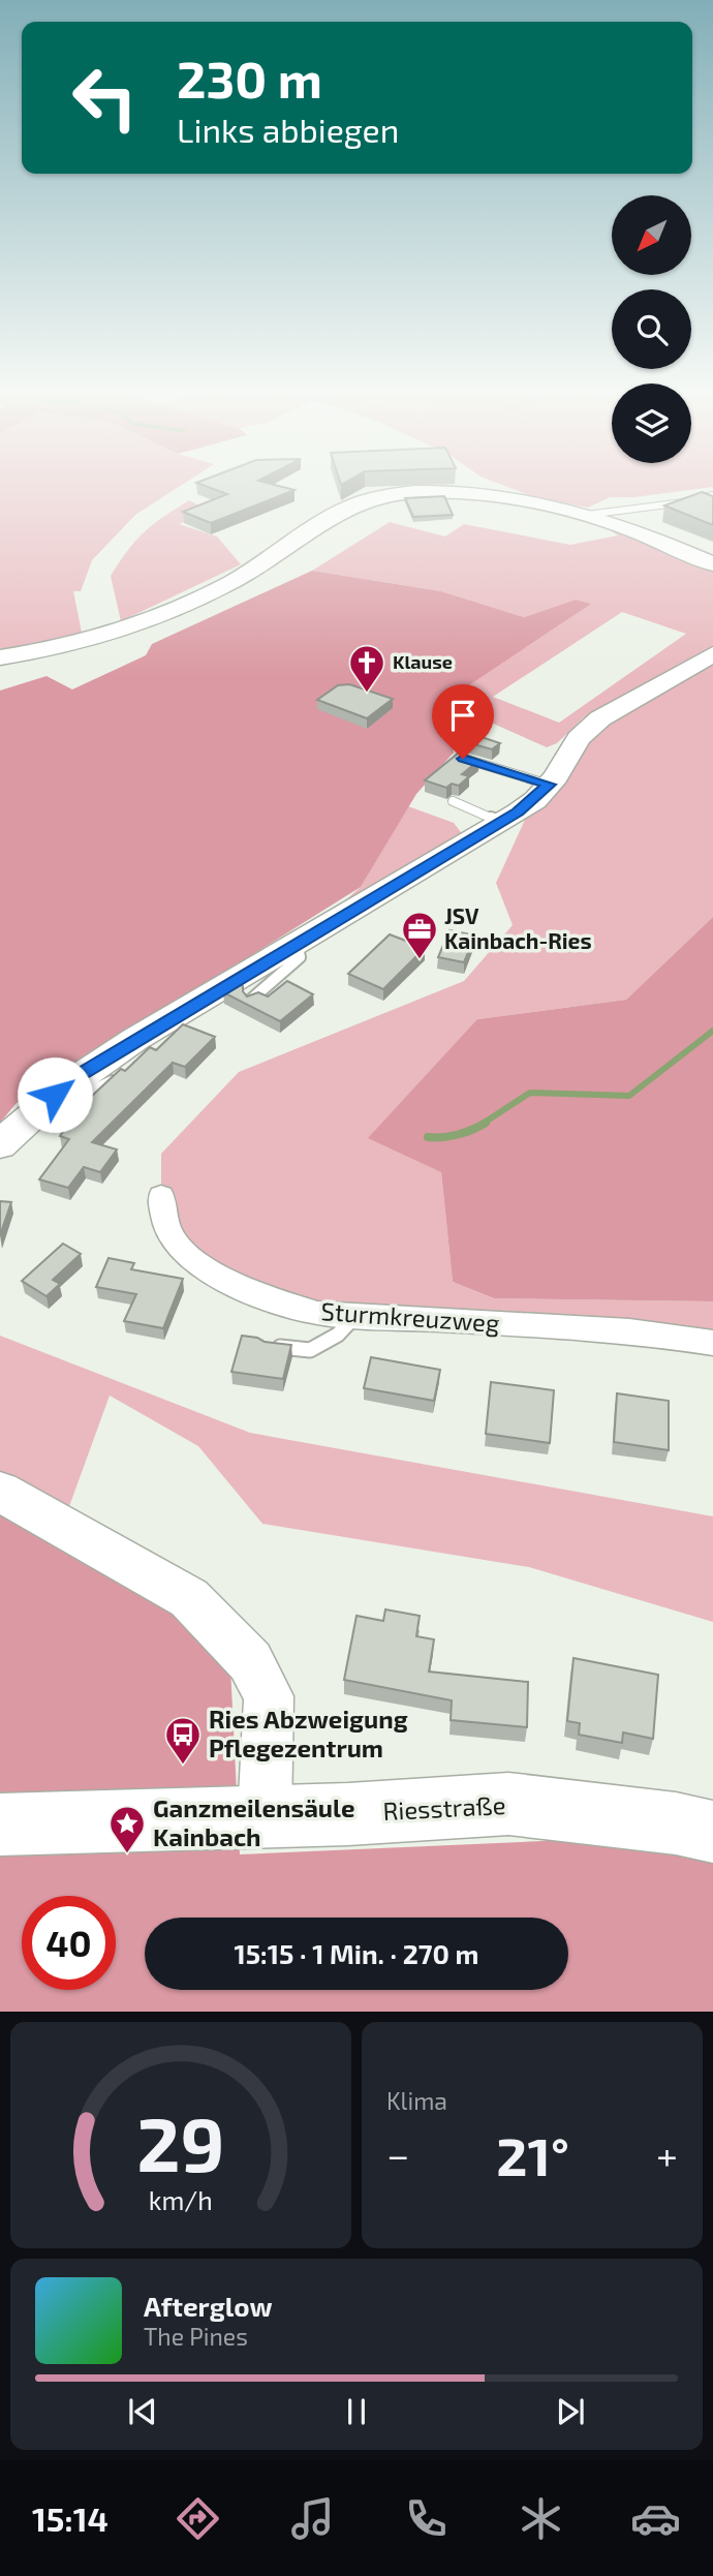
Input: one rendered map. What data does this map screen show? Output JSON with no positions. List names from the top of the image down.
{
  "streets": {
    "main road": ["Riesstraße"],
    "street": ["Sturmkreuzweg"]
  },
  "places": {
    "church": ["Klause"],
    "office": ["JSV Kainbach-Ries"],
    "bus stop": ["Ries Abzweigung Pflegezentrum"],
    "place": ["Ganzmeilensäule Kainbach"]
  },
  "north": "bottom left",
  "page": {
    "turn": ["230 m", "Links abbiegen"],
    "limit": "40",
    "trip": "15:15 · 1 Min. · 270 m",
    "tile": "Klima",
    "heat": ["−", "21°", "+"],
    "song": ["Afterglow", "The Pines"],
    "tabs": "15:14",
    "gauge": ["29", "km/h"]
  }
}
